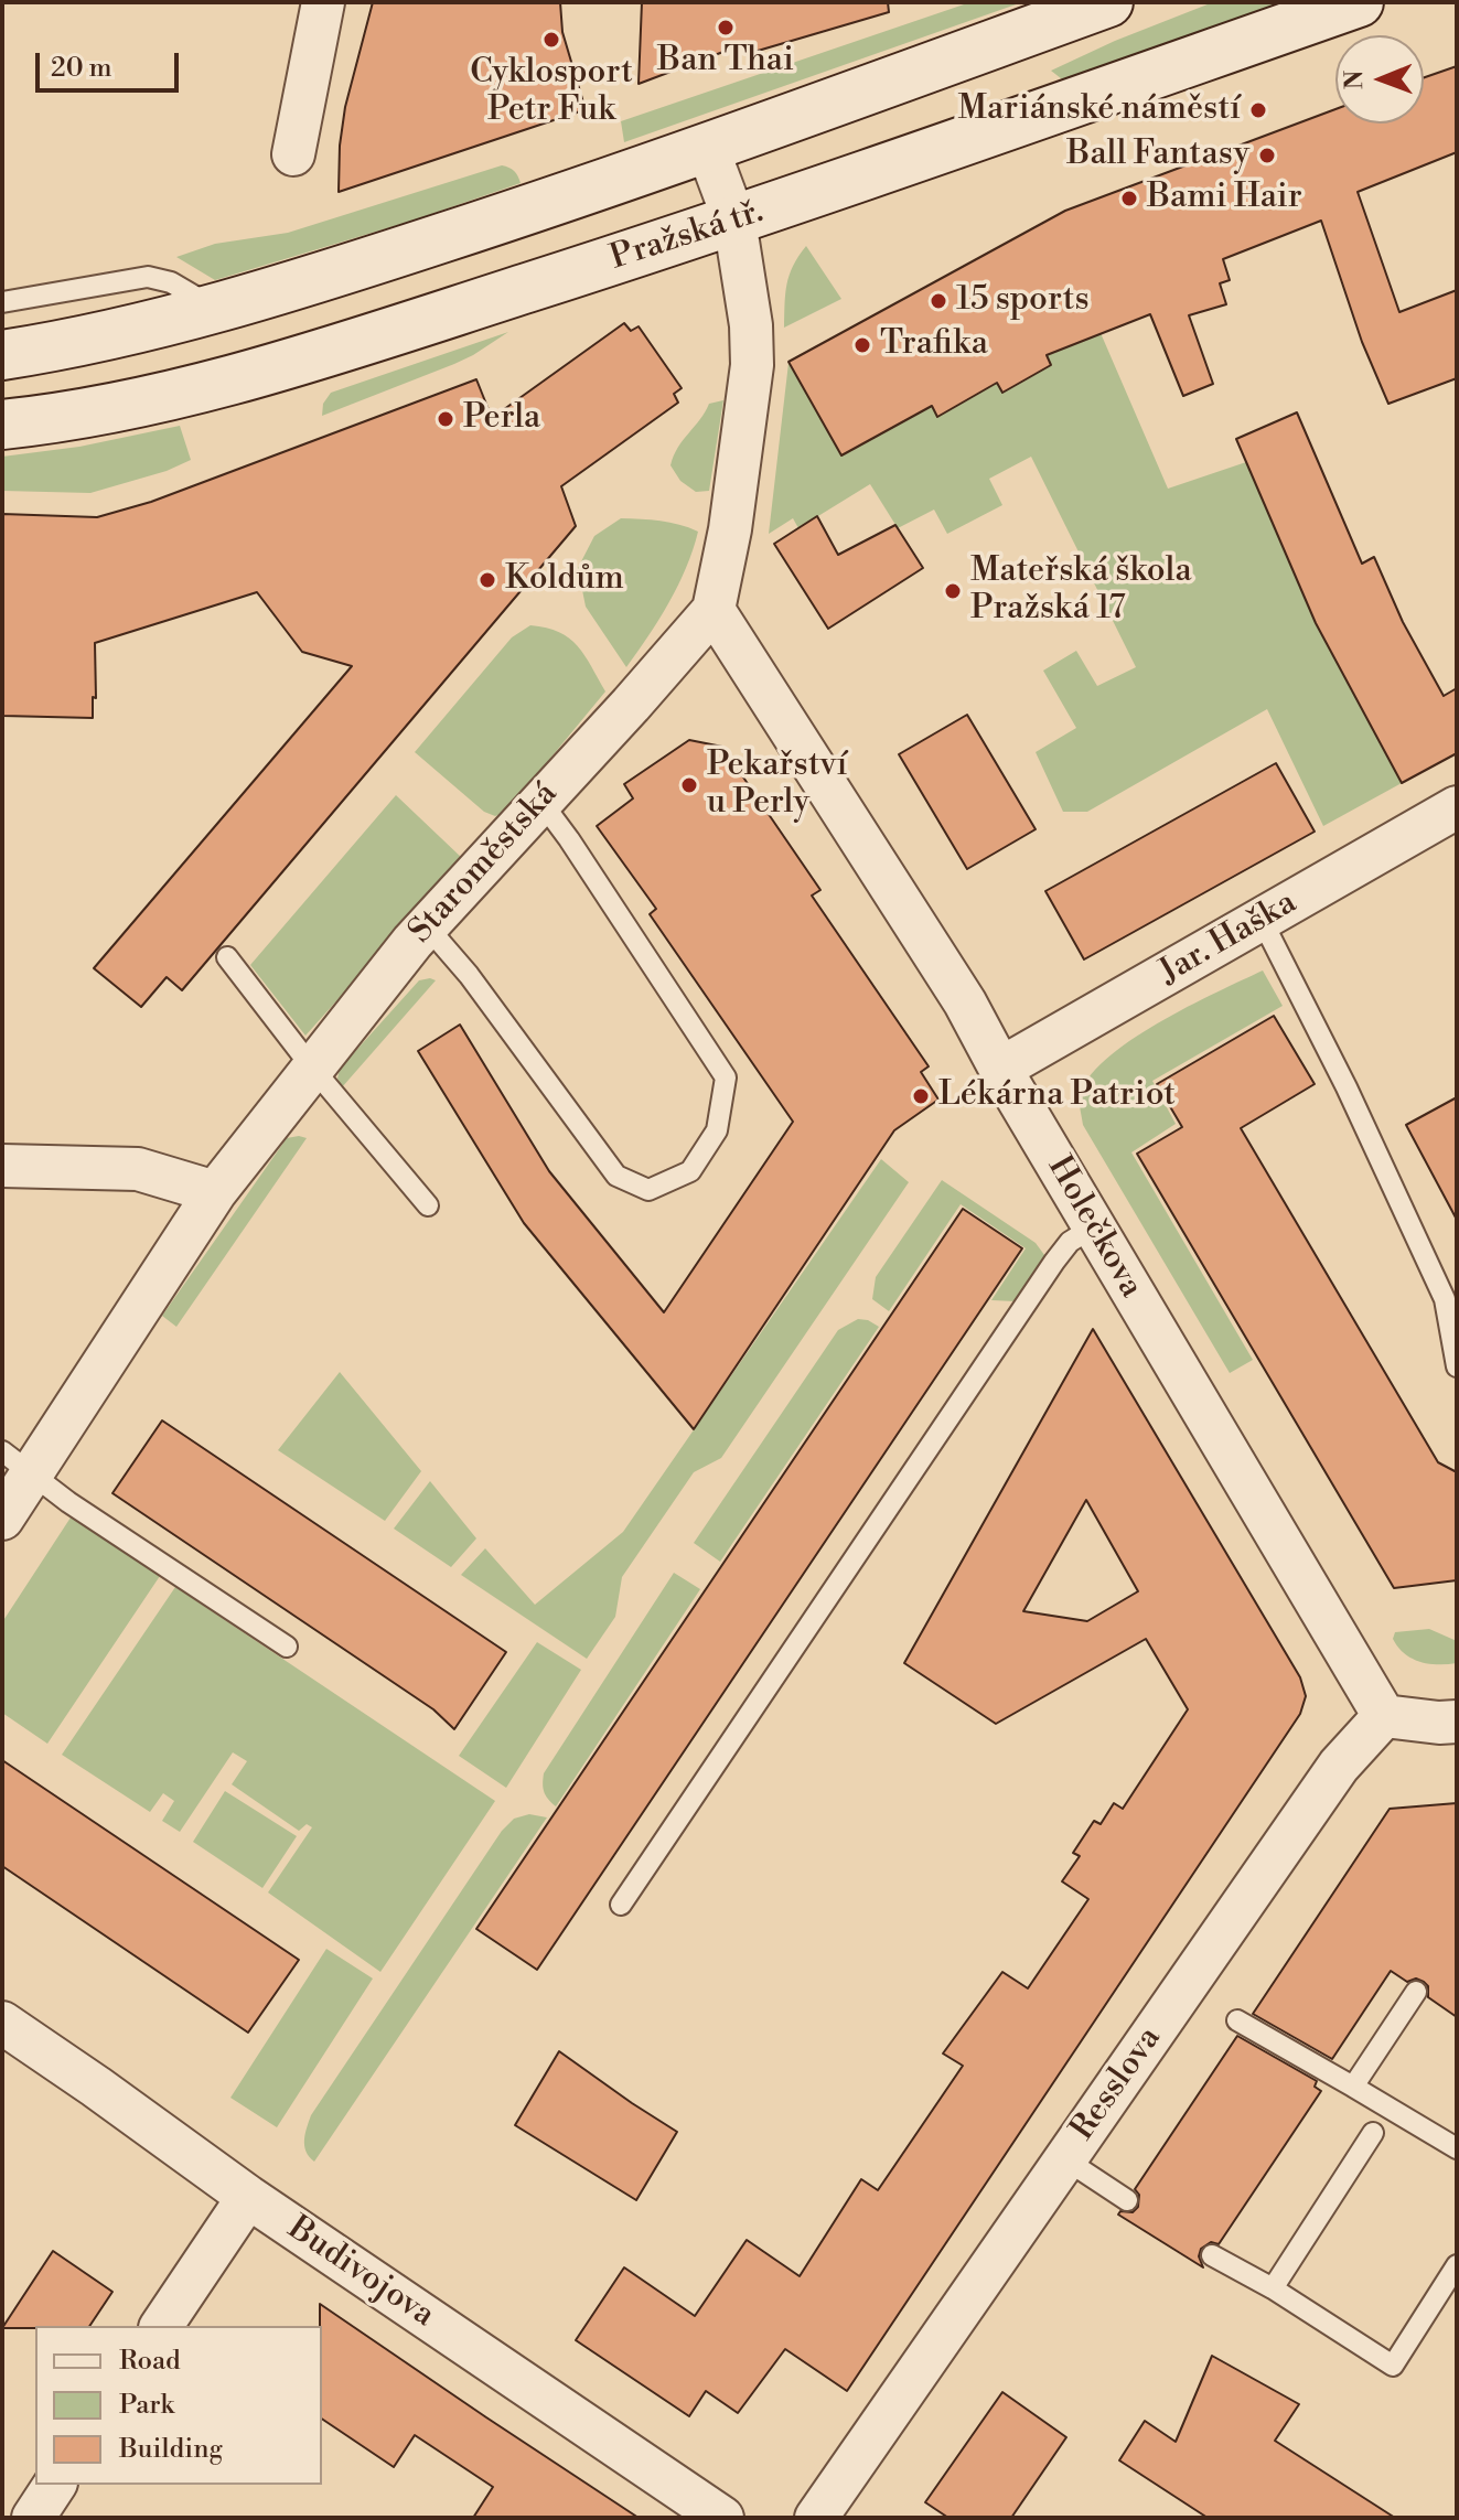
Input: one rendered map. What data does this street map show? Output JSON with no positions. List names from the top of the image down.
{
  "streets": {
    "street": [
      "Pražská tř.",
      "Staroměstská",
      "Jar. Haška",
      "Holečkova",
      "Resslova",
      "Budivojova"
    ]
  },
  "crossings": [
    ["Pražská tř.", "Staroměstská"],
    ["Staroměstská", "Holečkova"],
    ["Jar. Haška", "Holečkova"],
    ["Holečkova", "Resslova"]
  ],
  "places": [
    "Ban Thai",
    "Cyklosport Petr Fuk",
    "Mariánské náměstí",
    "Ball Fantasy",
    "Bami Hair",
    "15 sports",
    "Trafika",
    "Perla",
    "Koldům",
    "Mateřská škola Pražská 17",
    "Pekařství u Perly",
    "Lékárna Patriot"
  ],
  "legend": ["Road", "Park", "Building"],
  "scale_bar": "20 m",
  "north": "left"
}
